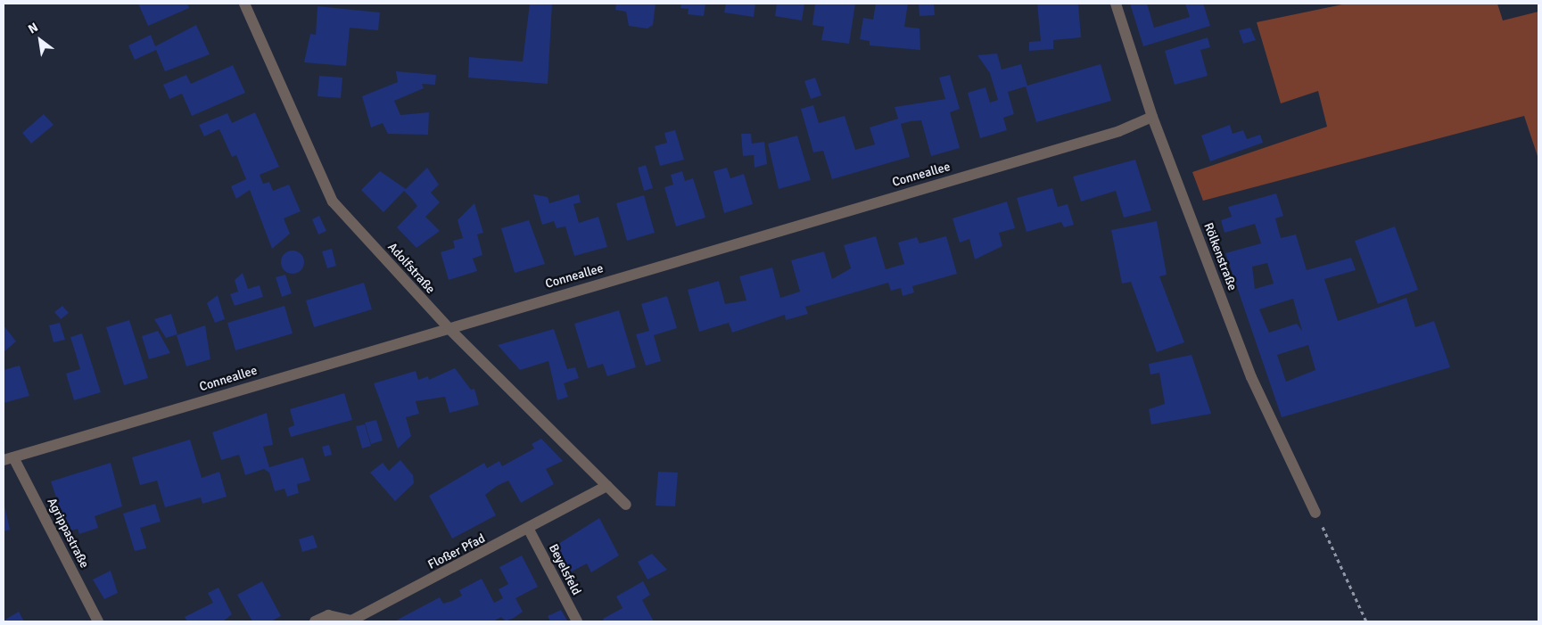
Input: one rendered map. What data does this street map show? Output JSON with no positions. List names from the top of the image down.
{
  "streets": {
    "street": [
      "Conneallee",
      "Rölkenstraße",
      "Adolfstraße",
      "Agrippastraße",
      "Floßer Pfad",
      "Beyelsfeld"
    ]
  },
  "crossings": [
    ["Conneallee", "Rölkenstraße"],
    ["Conneallee", "Adolfstraße"],
    ["Conneallee", "Agrippastraße"],
    ["Adolfstraße", "Floßer Pfad"],
    ["Floßer Pfad", "Beyelsfeld"]
  ],
  "north": "top left"
}
